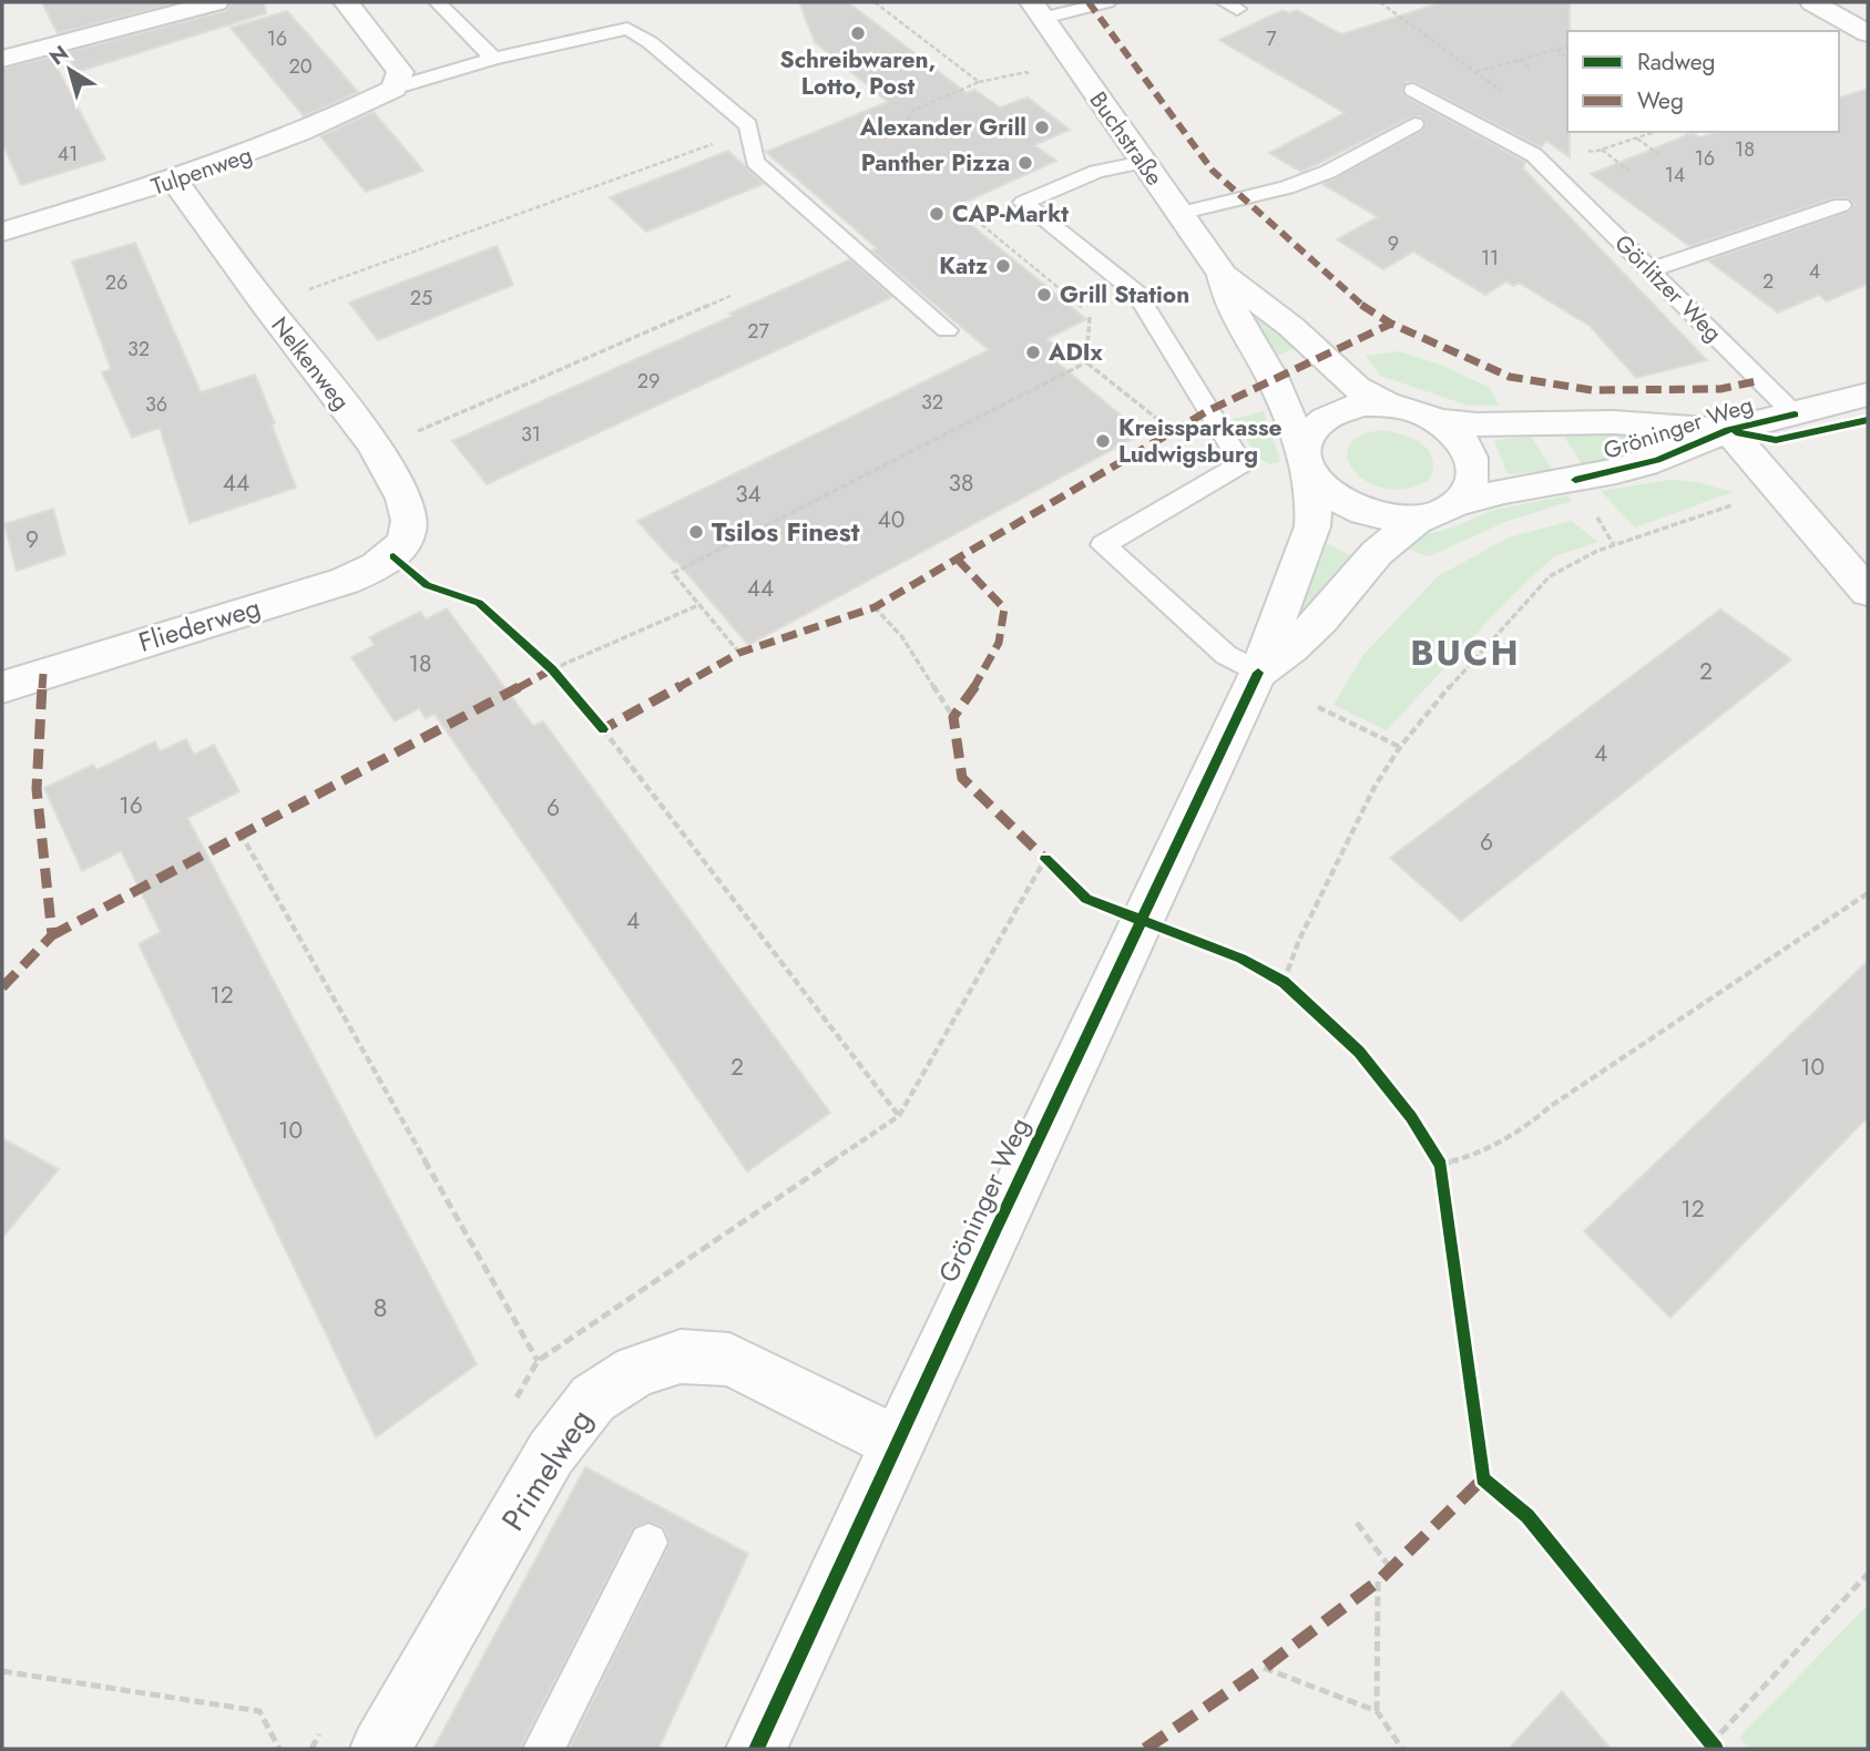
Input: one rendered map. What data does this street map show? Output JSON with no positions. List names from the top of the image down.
{
  "streets": {
    "street": [
      "Buchstraße",
      "Tulpenweg",
      "Nelkenweg",
      "Gröninger Weg",
      "Fliederweg",
      "Primelweg"
    ],
    "lane": ["Görlitzer Weg"]
  },
  "crossings": [
    ["Buchstraße", "Gröninger Weg"],
    ["Tulpenweg", "Nelkenweg"],
    ["Görlitzer Weg", "Gröninger Weg"],
    ["Nelkenweg", "Fliederweg"],
    ["Gröninger Weg", "Primelweg"]
  ],
  "districts": ["BUCH"],
  "places": [
    "Schreibwaren, Lotto, Post",
    "Alexander Grill",
    "Panther Pizza",
    "CAP-Markt",
    "Katz",
    "Grill Station",
    "ADIx",
    "Kreissparkasse Ludwigsburg",
    "Tsilos Finest"
  ],
  "house_numbers": [
    "16",
    "7",
    "20",
    "18",
    "41",
    "16",
    "14",
    "9",
    "11",
    "4",
    "2",
    "26",
    "25",
    "27",
    "32",
    "29",
    "32",
    "36",
    "31",
    "44",
    "38",
    "34",
    "40",
    "9",
    "44",
    "18",
    "2",
    "4",
    "16",
    "6",
    "6",
    "4",
    "12",
    "2",
    "10",
    "10",
    "12",
    "8"
  ],
  "legend": ["Radweg", "Weg"],
  "north": "top left"
}
